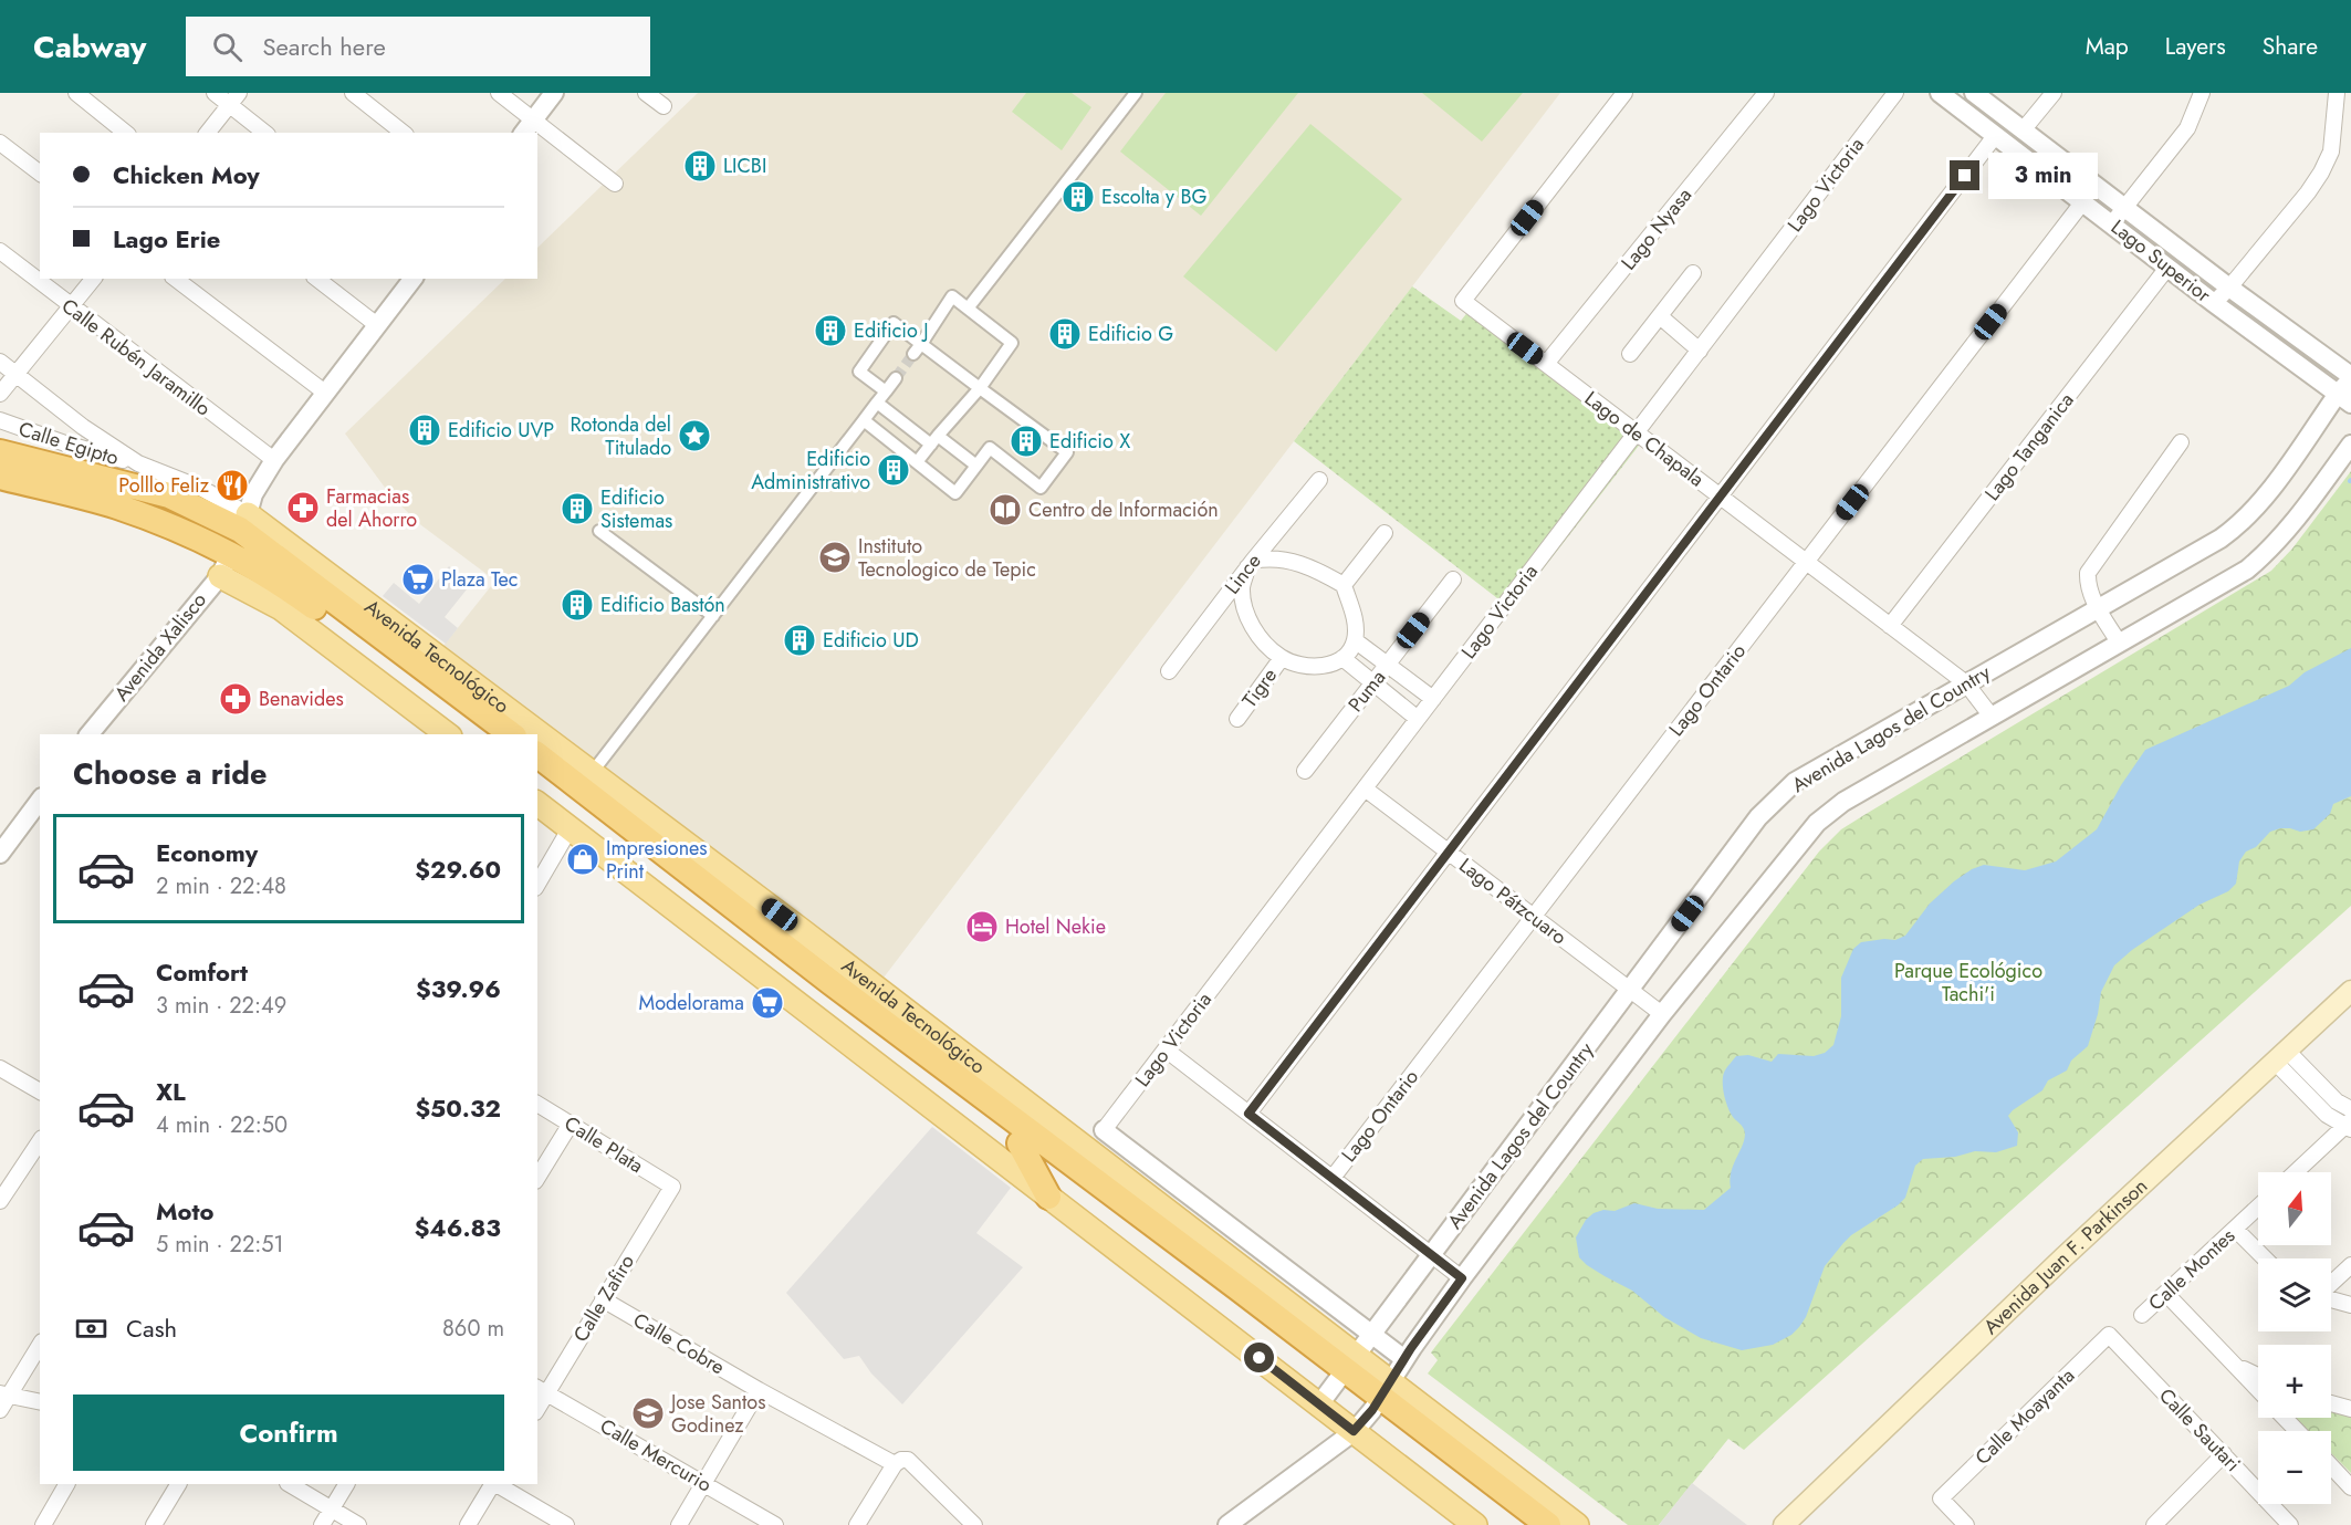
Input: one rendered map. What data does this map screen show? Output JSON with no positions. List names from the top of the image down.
{
  "streets": {
    "highway": ["Avenida Tecnológico"],
    "main road": ["Avenida Juan F. Parkinson"],
    "street": [
      "Lago Victoria",
      "Lago Nyasa",
      "Lago Superior",
      "Calle Rubén Jaramillo",
      "Lago de Chapala",
      "Calle Egipto",
      "Lago Tanganica",
      "Lince",
      "Avenida Xalisco",
      "Tigre",
      "Lago Ontario",
      "Puma",
      "Avenida Lagos del Country",
      "Lago Pátzcuaro",
      "Calle Plata",
      "Calle Montes",
      "Calle Zafiro",
      "Calle Cobre",
      "Calle Moayanta",
      "Calle Sautari",
      "Calle Mercurio"
    ]
  },
  "crossings": [
    ["Lago Victoria", "Lago de Chapala"],
    ["Lago Victoria", "Lago Pátzcuaro"],
    ["Lago Nyasa", "Lago de Chapala"],
    ["Lago Superior", "Lago Tanganica"],
    ["Lago Superior", "Lago Ontario"],
    ["Lago Superior", "Avenida Lagos del Country"],
    ["Calle Rubén Jaramillo", "Avenida Xalisco"],
    ["Lago de Chapala", "Lago Tanganica"],
    ["Lago de Chapala", "Lago Ontario"],
    ["Lago de Chapala", "Avenida Lagos del Country"],
    ["Lince", "Tigre"],
    ["Avenida Xalisco", "Avenida Tecnológico"],
    ["Avenida Tecnológico", "Avenida Lagos del Country"],
    ["Lago Ontario", "Lago Pátzcuaro"],
    ["Avenida Lagos del Country", "Lago Pátzcuaro"],
    ["Calle Plata", "Calle Zafiro"],
    ["Calle Zafiro", "Calle Cobre"],
    ["Calle Zafiro", "Calle Mercurio"],
    ["Calle Moayanta", "Calle Sautari"]
  ],
  "parks": ["Parque Ecológico Tachi'i"],
  "places": {
    "building": [
      "LICBI",
      "Escolta y BG",
      "Edificio J",
      "Edificio G",
      "Edificio UVP",
      "Edificio X",
      "Edificio Administrativo",
      "Edificio Sistemas",
      "Edificio Bastón",
      "Edificio UD"
    ],
    "place": ["Rotonda del Titulado"],
    "restaurant": ["Polllo Feliz"],
    "pharmacy": ["Farmacias del Ahorro", "Benavides"],
    "library": ["Centro de Información"],
    "school or university": ["Instituto Tecnologico de Tepic", "Jose Santos Godinez"],
    "supermarket": ["Plaza Tec", "Modelorama"],
    "shop": ["Impresiones Print"],
    "hotel": ["Hotel Nekie"]
  },
  "north": "top",
  "page": {
    "header": "Cabway",
    "search": "Search here",
    "nav": ["Map", "Layers", "Share"],
    "banner": ["Chicken Moy", "Lago Erie"],
    "bubble": "3 min",
    "heading": "Choose a ride",
    "list": [
      {
        "name": "Economy",
        "note": "2 min · 22:48",
        "value": "$29.60"
      },
      {
        "name": "Comfort",
        "note": "3 min · 22:49",
        "value": "$39.96"
      },
      {
        "name": "XL",
        "note": "4 min · 22:50",
        "value": "$50.32"
      },
      {
        "name": "Moto",
        "note": "5 min · 22:51",
        "value": "$46.83"
      }
    ],
    "map_buttons": ["+", "−"],
    "pay": ["Cash", "860 m"],
    "buttons": "Confirm"
  }
}
